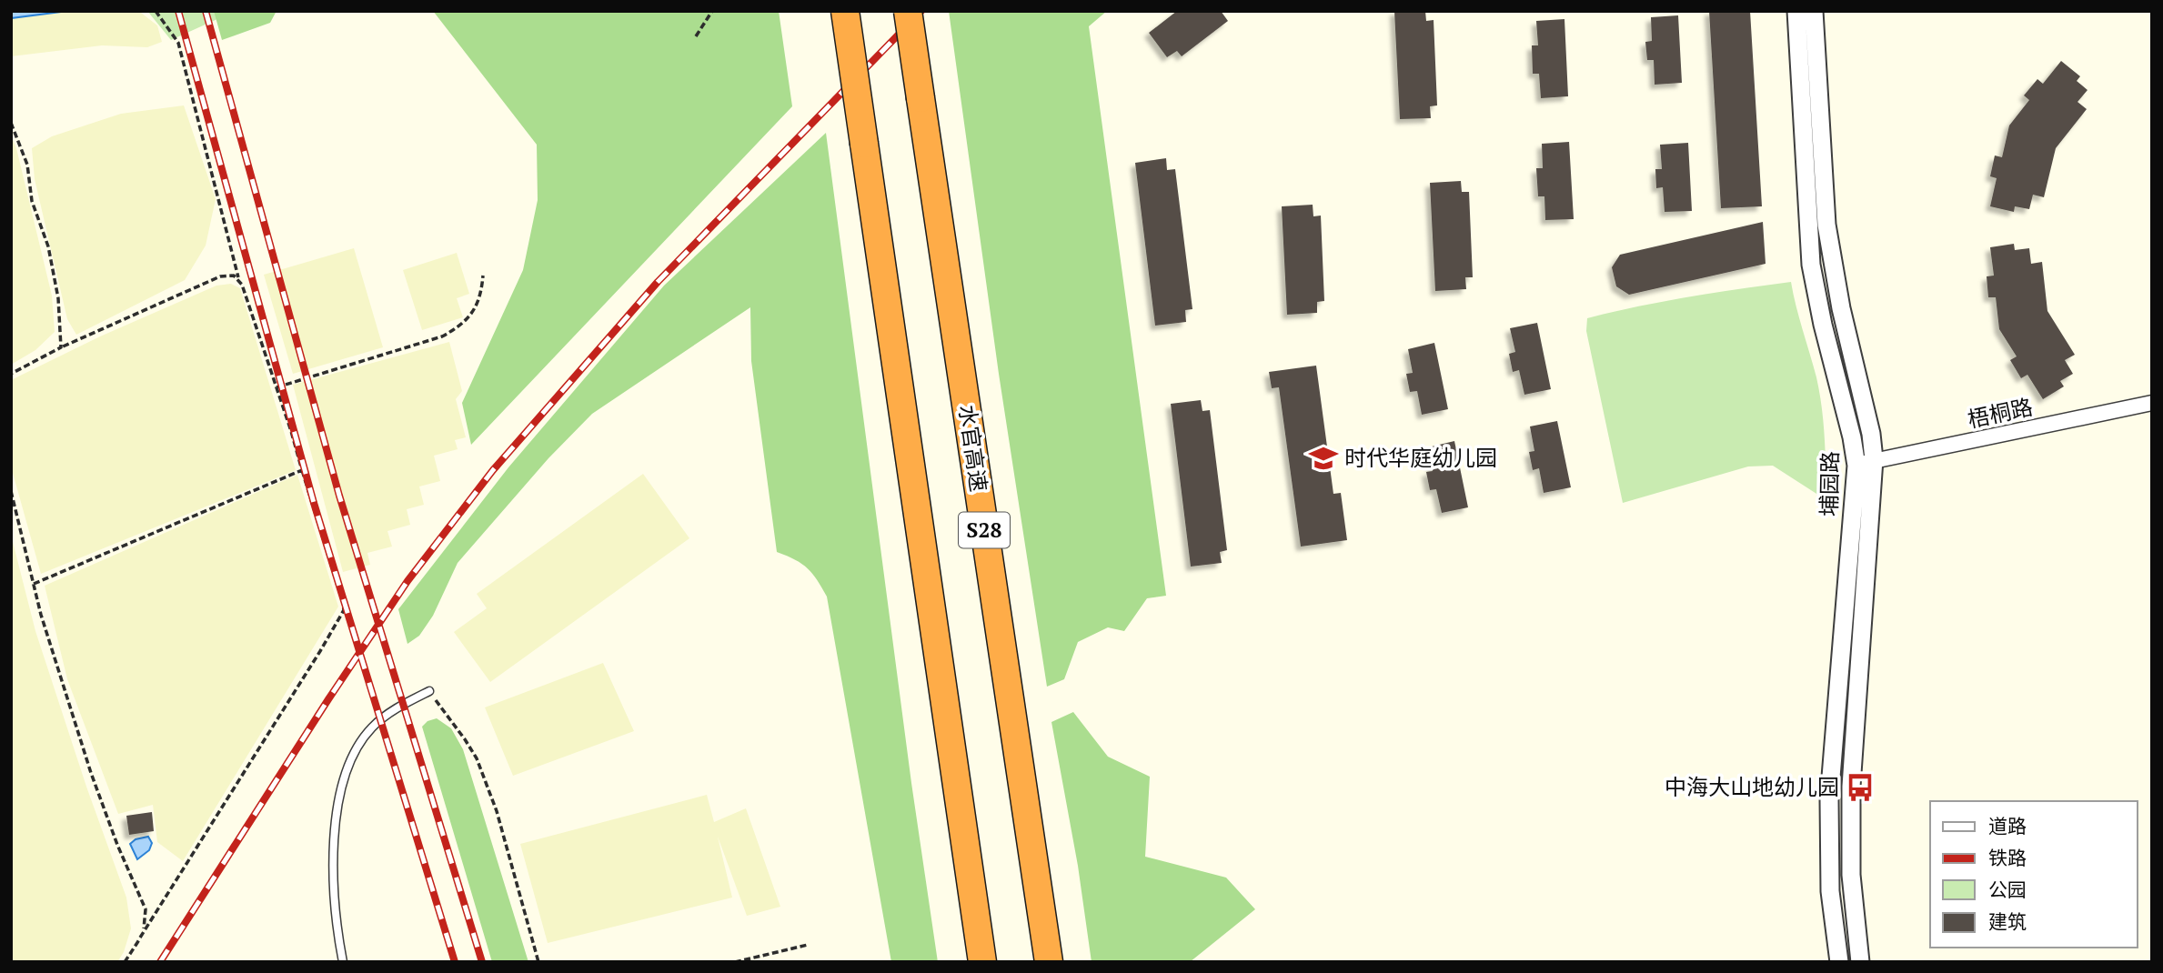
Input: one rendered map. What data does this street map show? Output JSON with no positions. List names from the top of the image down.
{
  "streets": {
    "highway": ["水官高速", "S28"],
    "street": ["梧桐路", "埔园路"]
  },
  "crossings": [
    ["梧桐路", "埔园路"]
  ],
  "places": {
    "school or university": ["时代华庭幼儿园"],
    "bus stop": ["中海大山地幼儿园"]
  },
  "legend": [
    "道路",
    "铁路",
    "公园",
    "建筑"
  ]
}
